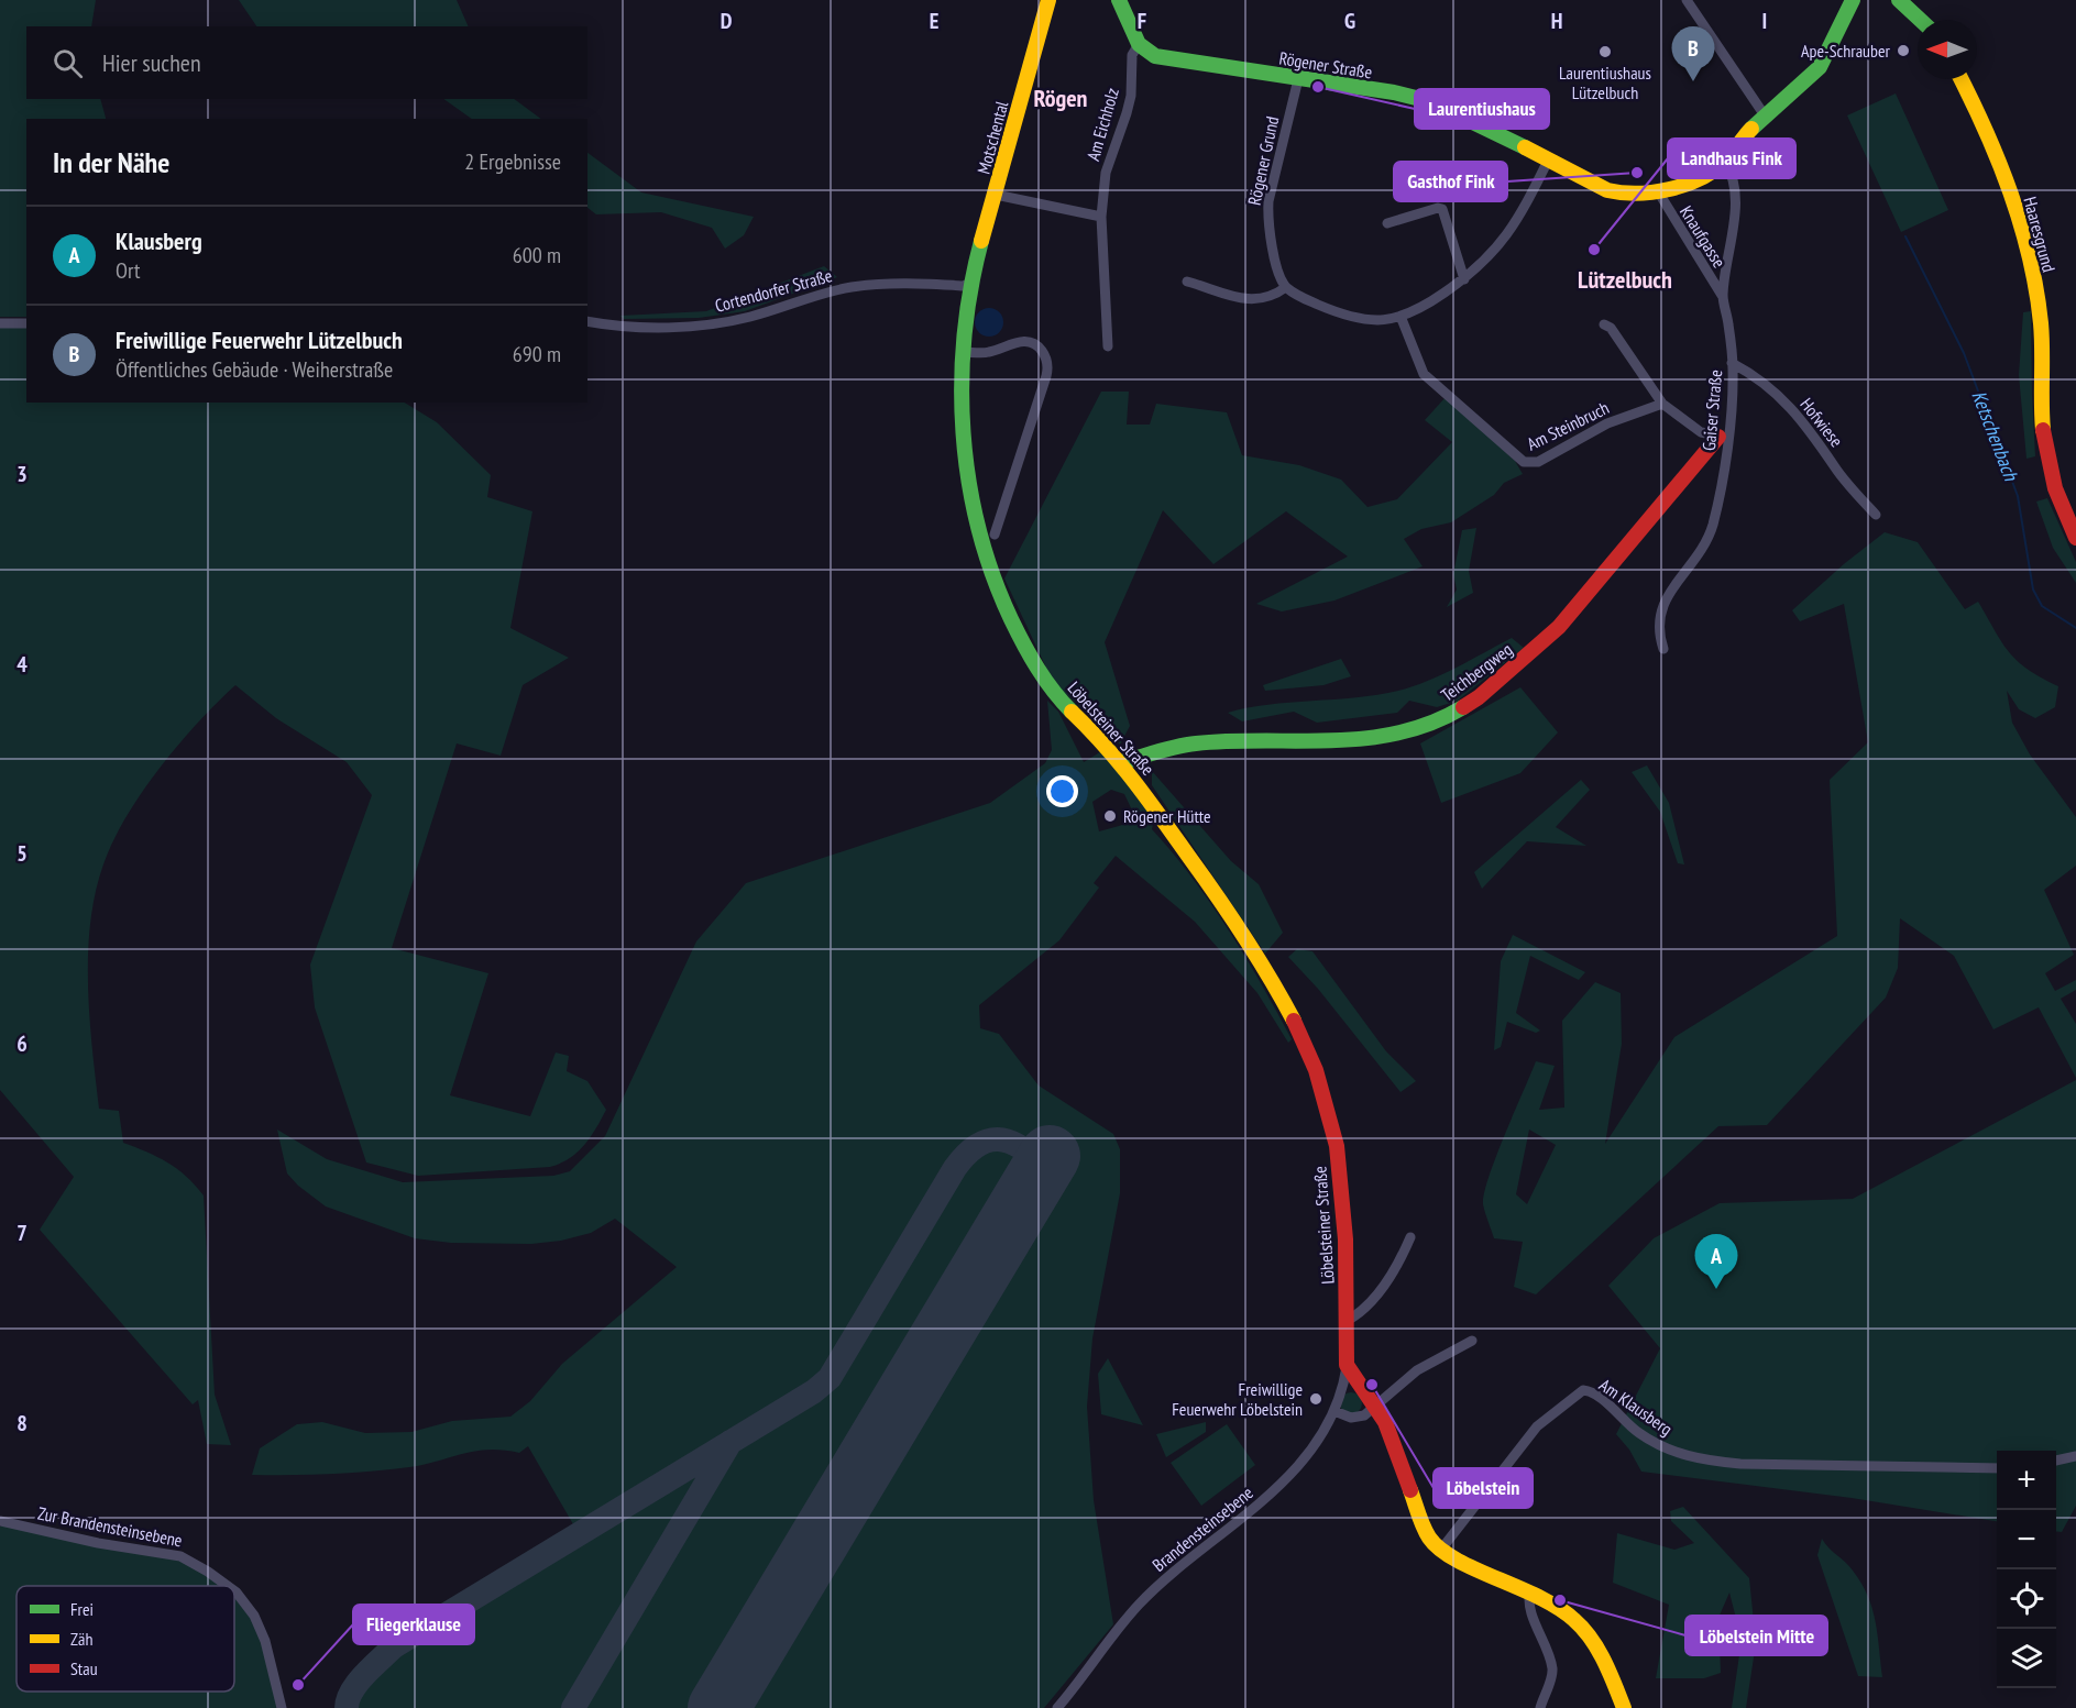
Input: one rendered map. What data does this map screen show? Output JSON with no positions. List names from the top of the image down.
{
  "streets": {
    "street": [
      "Rögener Straße",
      "Am Eichholz",
      "Motschental",
      "Rögener Grund",
      "Haaresgrund",
      "Knaufgasse",
      "Cortendorfer Straße",
      "Gaiser Straße",
      "Hofwiese",
      "Am Steinbruch",
      "Teichbergweg",
      "Löbelsteiner Straße",
      "Am Klausberg",
      "Zur Brandensteinsebene",
      "Brandensteinsebene"
    ]
  },
  "crossings": [
    ["Rögener Straße", "Am Eichholz"],
    ["Rögener Straße", "Rögener Grund"],
    ["Rögener Straße", "Knaufgasse"],
    ["Rögener Straße", "Gaiser Straße"],
    ["Motschental", "Cortendorfer Straße"],
    ["Motschental", "Löbelsteiner Straße"],
    ["Knaufgasse", "Gaiser Straße"],
    ["Cortendorfer Straße", "Löbelsteiner Straße"],
    ["Gaiser Straße", "Hofwiese"],
    ["Gaiser Straße", "Teichbergweg"],
    ["Teichbergweg", "Löbelsteiner Straße"],
    ["Löbelsteiner Straße", "Brandensteinsebene"]
  ],
  "districts": ["Rögen", "Lützelbuch"],
  "water": ["Ketschenbach"],
  "places": [
    "Ape-Schrauber",
    "Laurentiushaus Lützelbuch",
    "Laurentiushaus",
    "Gasthof Fink",
    "Landhaus Fink",
    "Rögener Hütte",
    "Löbelstein",
    "Freiwillige Feuerwehr Löbelstein",
    "Löbelstein Mitte",
    "Fliegerklause"
  ],
  "legend": ["Frei", "Zäh", "Stau"],
  "north": "left",
  "page": {
    "pins": ["B", "A"],
    "search": "Hier suchen",
    "heading": ["In der Nähe", "2 Ergebnisse"],
    "list": [
      {
        "mark": "A",
        "name": "Klausberg",
        "note": "Ort",
        "value": "600 m"
      },
      {
        "mark": "B",
        "name": "Freiwillige Feuerwehr Lützelbuch",
        "note": "Öffentliches Gebäude · Weiherstraße",
        "value": "690 m"
      }
    ],
    "map_buttons": ["+", "−"]
  },
  "grid": {
    "columns": [
      "D",
      "E",
      "F",
      "G",
      "H",
      "I"
    ],
    "rows": [
      "3",
      "4",
      "5",
      "6",
      "7",
      "8"
    ]
  }
}
